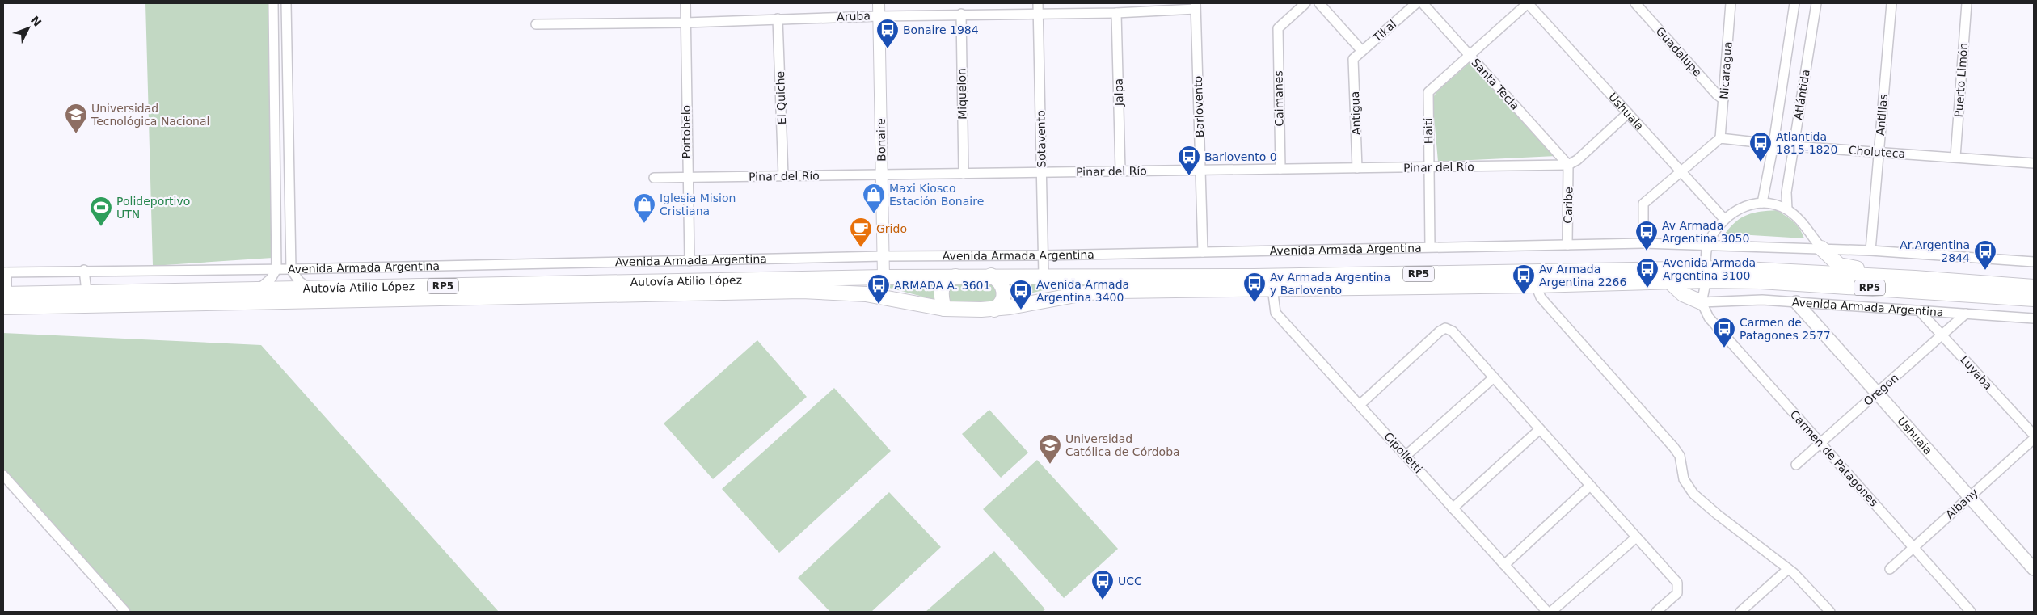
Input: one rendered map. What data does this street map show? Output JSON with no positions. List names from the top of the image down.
{
  "streets": {
    "main road": [
      "Ushuaia",
      "Avenida Armada Argentina",
      "RP5",
      "Autovía Atilio López"
    ],
    "street": [
      "Aruba",
      "Tikal",
      "Guadalupe",
      "Nicaragua",
      "Puerto Limón",
      "Santa Tecla",
      "Jalpa",
      "Miquelon",
      "Atlántida",
      "El Quiche",
      "Caimanes",
      "Barlovento",
      "Antigua",
      "Antillas",
      "Haití",
      "Portobelo",
      "Sotavento",
      "Bonaire",
      "Choluteca",
      "Pinar del Río",
      "Caribe",
      "Luyaba",
      "Oregon",
      "Cipolletti",
      "Carmen de Patagones",
      "Albany"
    ]
  },
  "crossings": [
    ["Aruba", "Jalpa"],
    ["Aruba", "Miquelon"],
    ["Aruba", "El Quiche"],
    ["Aruba", "Barlovento"],
    ["Aruba", "Portobelo"],
    ["Aruba", "Sotavento"],
    ["Aruba", "Bonaire"],
    ["Tikal", "Antigua"],
    ["Guadalupe", "Nicaragua"],
    ["Nicaragua", "Choluteca"],
    ["Puerto Limón", "Choluteca"],
    ["Santa Tecla", "Haití"],
    ["Santa Tecla", "Pinar del Río"],
    ["Santa Tecla", "Caribe"],
    ["Jalpa", "Pinar del Río"],
    ["Miquelon", "Pinar del Río"],
    ["Atlántida", "Choluteca"],
    ["El Quiche", "Pinar del Río"],
    ["Caimanes", "Pinar del Río"],
    ["Barlovento", "Pinar del Río"],
    ["Barlovento", "Avenida Armada Argentina"],
    ["Ushuaia", "Avenida Armada Argentina"],
    ["Ushuaia", "Oregon"],
    ["Ushuaia", "Albany"],
    ["Antigua", "Pinar del Río"],
    ["Antillas", "Choluteca"],
    ["Antillas", "Avenida Armada Argentina"],
    ["Haití", "Pinar del Río"],
    ["Haití", "Avenida Armada Argentina"],
    ["Portobelo", "Pinar del Río"],
    ["Portobelo", "Avenida Armada Argentina"],
    ["Sotavento", "Pinar del Río"],
    ["Sotavento", "Avenida Armada Argentina"],
    ["Bonaire", "Pinar del Río"],
    ["Bonaire", "Avenida Armada Argentina"],
    ["Bonaire", "Autovía Atilio López"],
    ["Pinar del Río", "Caribe"],
    ["Caribe", "Avenida Armada Argentina"],
    ["Avenida Armada Argentina", "Autovía Atilio López"],
    ["Avenida Armada Argentina", "Luyaba"],
    ["Avenida Armada Argentina", "Oregon"],
    ["Avenida Armada Argentina", "Cipolletti"],
    ["Avenida Armada Argentina", "Carmen de Patagones"],
    ["Luyaba", "Oregon"],
    ["Oregon", "Carmen de Patagones"],
    ["Carmen de Patagones", "Albany"]
  ],
  "places": {
    "bus stop": [
      "Bonaire 1984",
      "Atlantida 1815-1820",
      "Barlovento 0",
      "Av Armada Argentina 3050",
      "Ar.Argentina 2844",
      "Avenida Armada Argentina 3100",
      "Av Armada Argentina 2266",
      "Av Armada Argentina y Barlovento",
      "ARMADA A. 3601",
      "Avenida Armada Argentina 3400",
      "Carmen de Patagones 2577",
      "UCC"
    ],
    "school or university": ["Universidad Tecnológica Nacional", "Universidad Católica de Córdoba"],
    "shop": ["Maxi Kiosco Estación Bonaire", "Iglesia Mision Cristiana"],
    "sports": ["Polideportivo UTN"],
    "cafe": ["Grido"]
  },
  "north": "top right"
}
